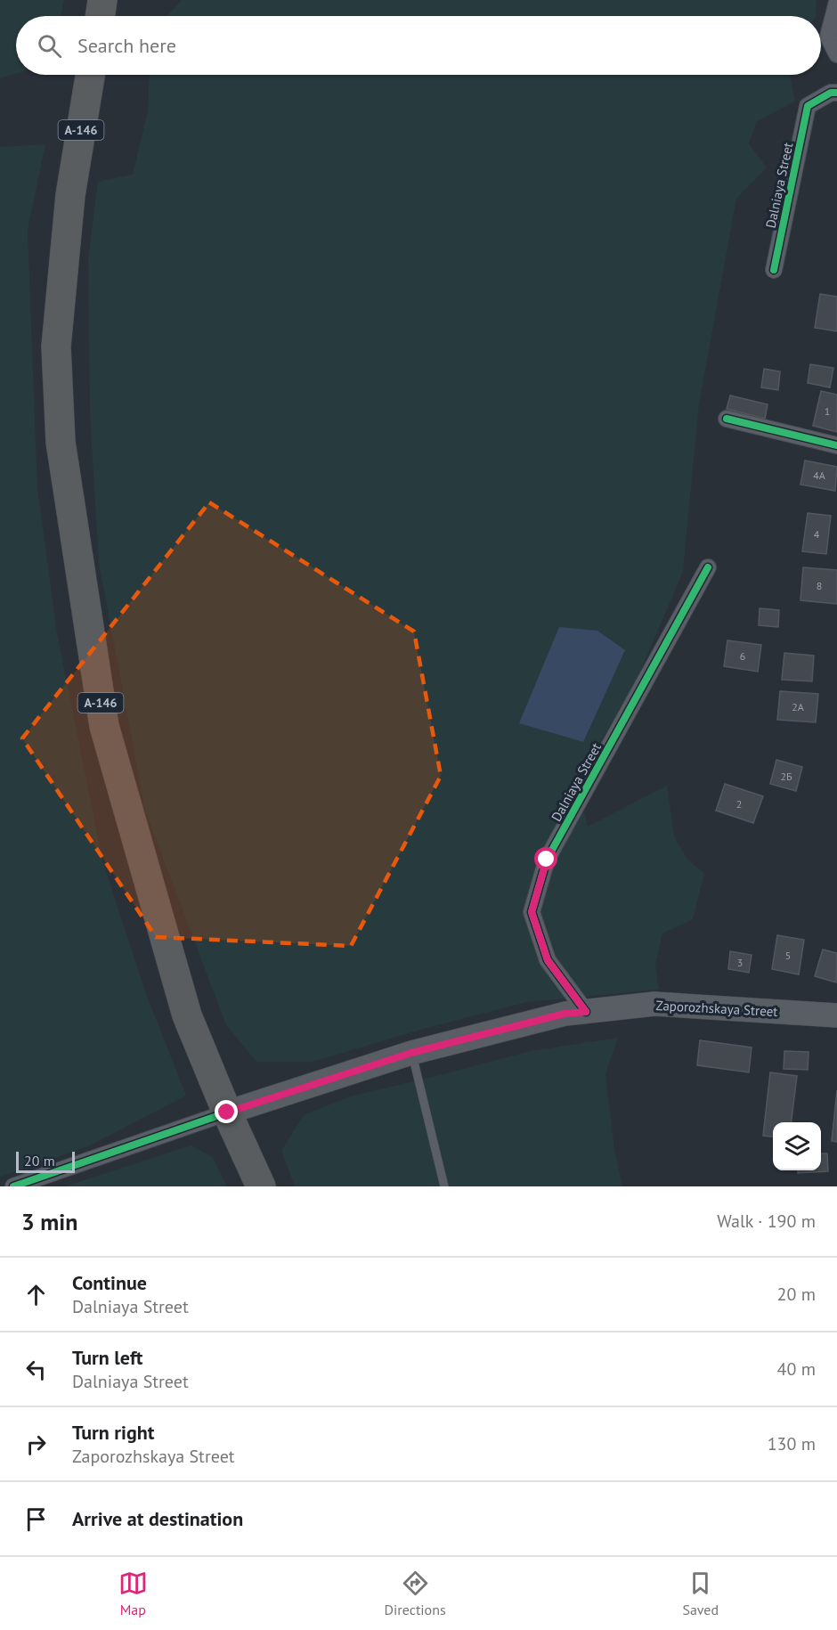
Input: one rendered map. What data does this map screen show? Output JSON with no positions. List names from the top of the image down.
{
  "streets": {
    "highway": ["А-146"],
    "main road": ["Zaporozhskaya Street"],
    "street": ["Dalniaya Street"]
  },
  "crossings": [
    ["А-146", "Zaporozhskaya Street"],
    ["Dalniaya Street", "Zaporozhskaya Street"]
  ],
  "house_numbers": [
    "1",
    "4А",
    "4",
    "8",
    "6",
    "2А",
    "2Б",
    "2",
    "5",
    "3"
  ],
  "scale_bar": "20 m",
  "page": {
    "search": "Search here",
    "scale": "20 m",
    "heading": ["3 min", "Walk · 190 m"],
    "list": [
      ["Continue", "Dalniaya Street", "20 m"],
      ["Turn left", "Dalniaya Street", "40 m"],
      ["Turn right", "Zaporozhskaya Street", "130 m"],
      "Arrive at destination"
    ],
    "nav": ["Map", "Directions", "Saved"]
  }
}
